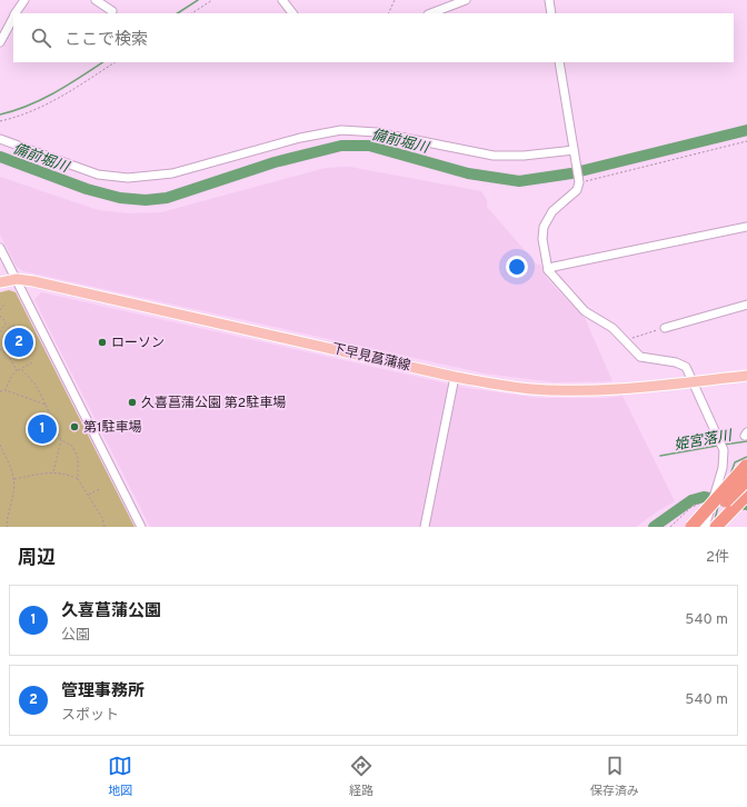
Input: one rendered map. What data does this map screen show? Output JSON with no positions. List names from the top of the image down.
{
  "streets": {
    "main road": ["下早見菖蒲線"]
  },
  "water": ["備前堀川", "姫宮落川"],
  "places": ["ローソン", "久喜菖蒲公園 第2駐車場", "第1駐車場"],
  "page": {
    "search": "ここで検索",
    "pins": ["2", "1"],
    "heading": ["周辺", "2件"],
    "list": [
      {
        "mark": "1",
        "name": "久喜菖蒲公園",
        "note": "公園",
        "value": "540 m"
      },
      {
        "mark": "2",
        "name": "管理事務所",
        "note": "スポット",
        "value": "540 m"
      }
    ],
    "nav": ["地図", "経路", "保存済み"]
  }
}
